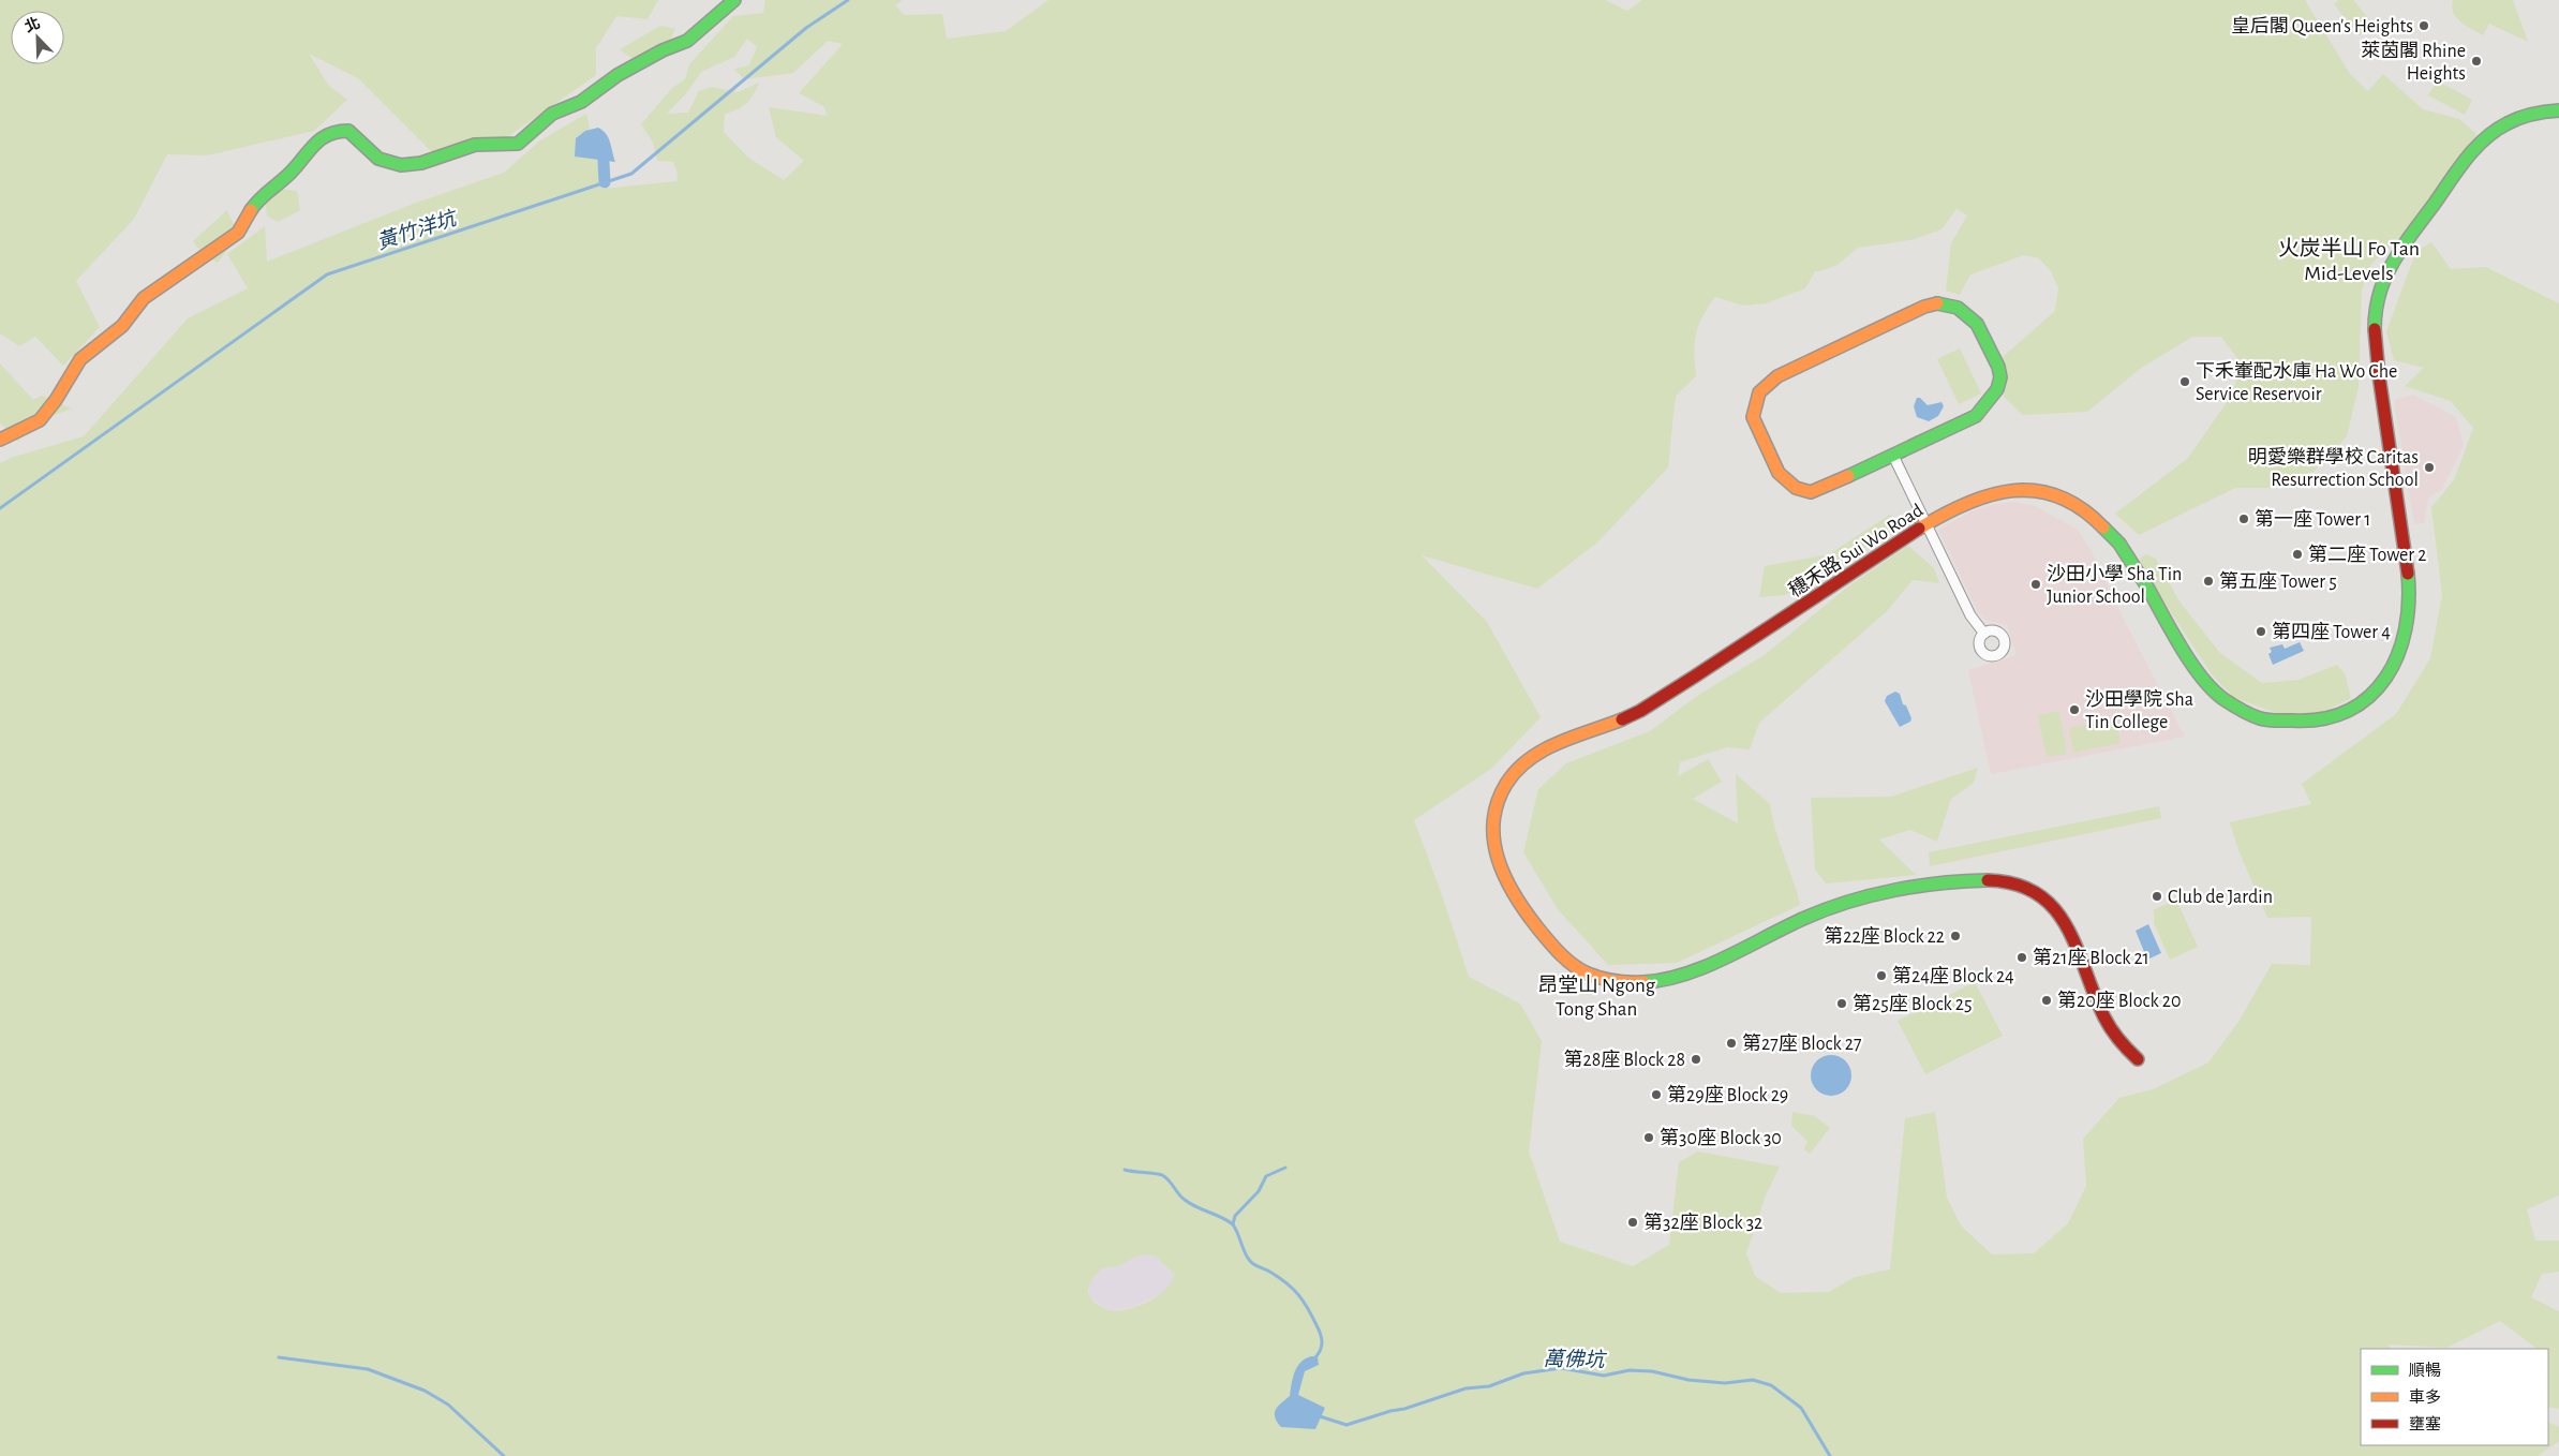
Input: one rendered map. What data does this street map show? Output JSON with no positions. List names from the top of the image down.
{
  "streets": {
    "street": ["穗禾路 Sui Wo Road"]
  },
  "districts": ["火炭半山 Fo Tan Mid-Levels", "昂堂山 Ngong Tong Shan"],
  "water": ["黃竹洋坑", "萬佛坑"],
  "places": [
    "皇后閣 Queen's Heights",
    "萊茵閣 Rhine Heights",
    "下禾輋配水庫 Ha Wo Che Service Reservoir",
    "明愛樂群學校 Caritas Resurrection School",
    "第一座 Tower 1",
    "第二座 Tower 2",
    "第五座 Tower 5",
    "沙田小學 Sha Tin Junior School",
    "第四座 Tower 4",
    "沙田學院 Sha Tin College",
    "Club de Jardin",
    "第22座 Block 22",
    "第21座 Block 21",
    "第24座 Block 24",
    "第20座 Block 20",
    "第25座 Block 25",
    "第27座 Block 27",
    "第28座 Block 28",
    "第29座 Block 29",
    "第30座 Block 30",
    "第32座 Block 32"
  ],
  "legend": ["順暢", "車多", "壅塞"],
  "north": "top left"
}
